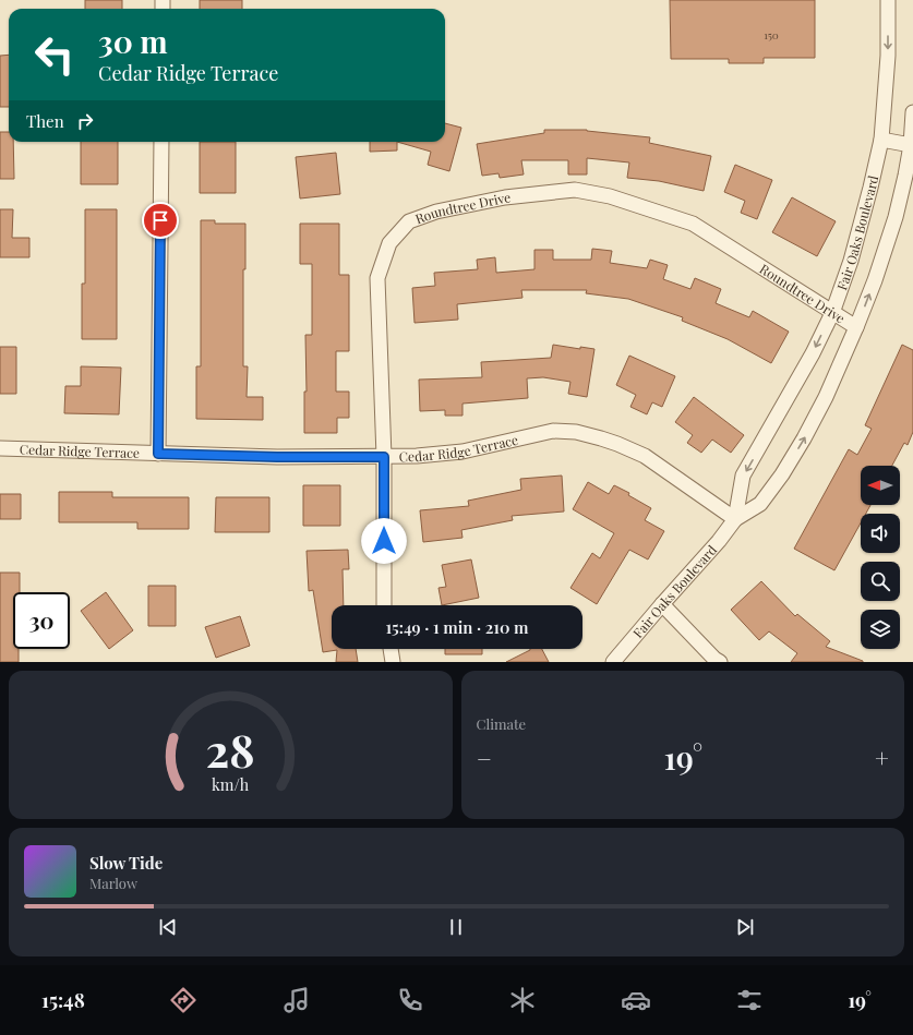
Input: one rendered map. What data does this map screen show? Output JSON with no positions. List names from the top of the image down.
{
  "streets": {
    "street": ["Roundtree Drive", "Fair Oaks Boulevard", "Cedar Ridge Terrace"]
  },
  "crossings": [
    ["Roundtree Drive", "Fair Oaks Boulevard"],
    ["Roundtree Drive", "Cedar Ridge Terrace"],
    ["Fair Oaks Boulevard", "Cedar Ridge Terrace"]
  ],
  "house_numbers": ["150"],
  "north": "left",
  "page": {
    "turn": ["30 m", "Cedar Ridge Terrace"],
    "then": "Then",
    "limit": "30",
    "trip": "15:49 · 1 min · 210 m",
    "tile": "Climate",
    "heat": ["−", "19°", "+"],
    "song": ["Slow Tide", "Marlow"],
    "tabs": ["15:48", "19°"],
    "gauge": ["28", "km/h"]
  }
}
